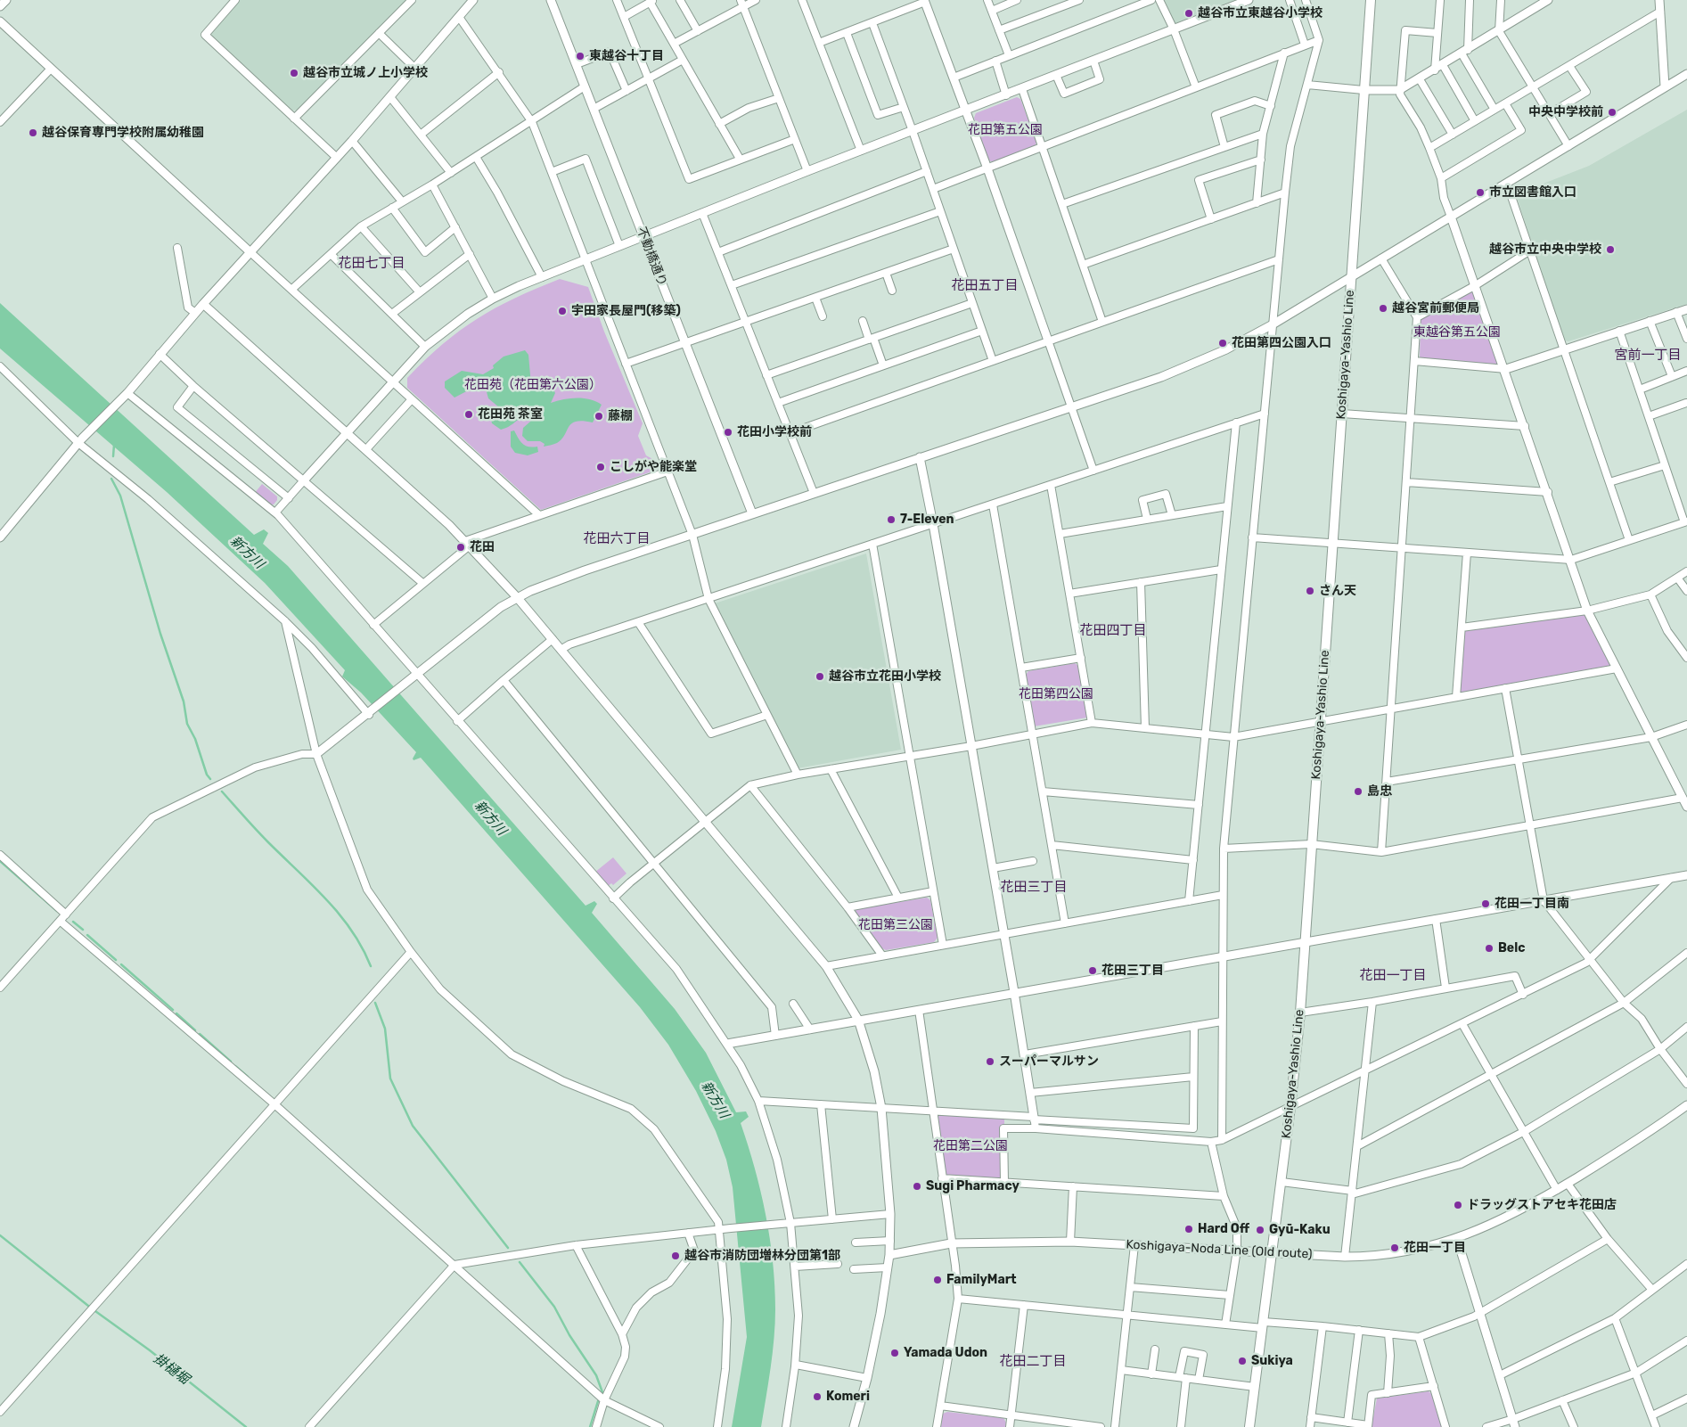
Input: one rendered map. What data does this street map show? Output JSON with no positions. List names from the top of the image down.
{
  "streets": {
    "main road": ["Koshigaya-Yashio Line"],
    "street": ["不動橋通り", "Koshigaya-Noda Line (Old route)"]
  },
  "crossings": [
    ["Koshigaya-Yashio Line", "Koshigaya-Noda Line (Old route)"]
  ],
  "districts": [
    "花田七丁目",
    "花田五丁目",
    "宮前一丁目",
    "花田六丁目",
    "花田四丁目",
    "花田三丁目",
    "花田一丁目",
    "花田二丁目"
  ],
  "water": ["新方川", "掛樋堀"],
  "parks": [
    "花田第五公園",
    "東越谷第五公園",
    "花田苑（花田第六公園）",
    "花田第四公園",
    "花田第三公園",
    "花田第二公園"
  ],
  "places": [
    "越谷市立東越谷小学校",
    "東越谷十丁目",
    "越谷市立城ノ上小学校",
    "中央中学校前",
    "越谷保育専門学校附属幼稚園",
    "市立図書館入口",
    "越谷市立中央中学校",
    "越谷宮前郵便局",
    "宇田家長屋門(移築)",
    "花田第四公園入口",
    "花田苑 茶室",
    "藤棚",
    "花田小学校前",
    "こしがや能楽堂",
    "7-Eleven",
    "花田",
    "さん天",
    "越谷市立花田小学校",
    "島忠",
    "花田一丁目南",
    "Belc",
    "花田三丁目",
    "スーパーマルサン",
    "Sugi Pharmacy",
    "ドラッグストアセキ花田店",
    "Hard Off",
    "Gyū-Kaku",
    "花田一丁目",
    "越谷市消防団増林分団第1部",
    "FamilyMart",
    "Yamada Udon",
    "Sukiya",
    "Komeri"
  ]
}
